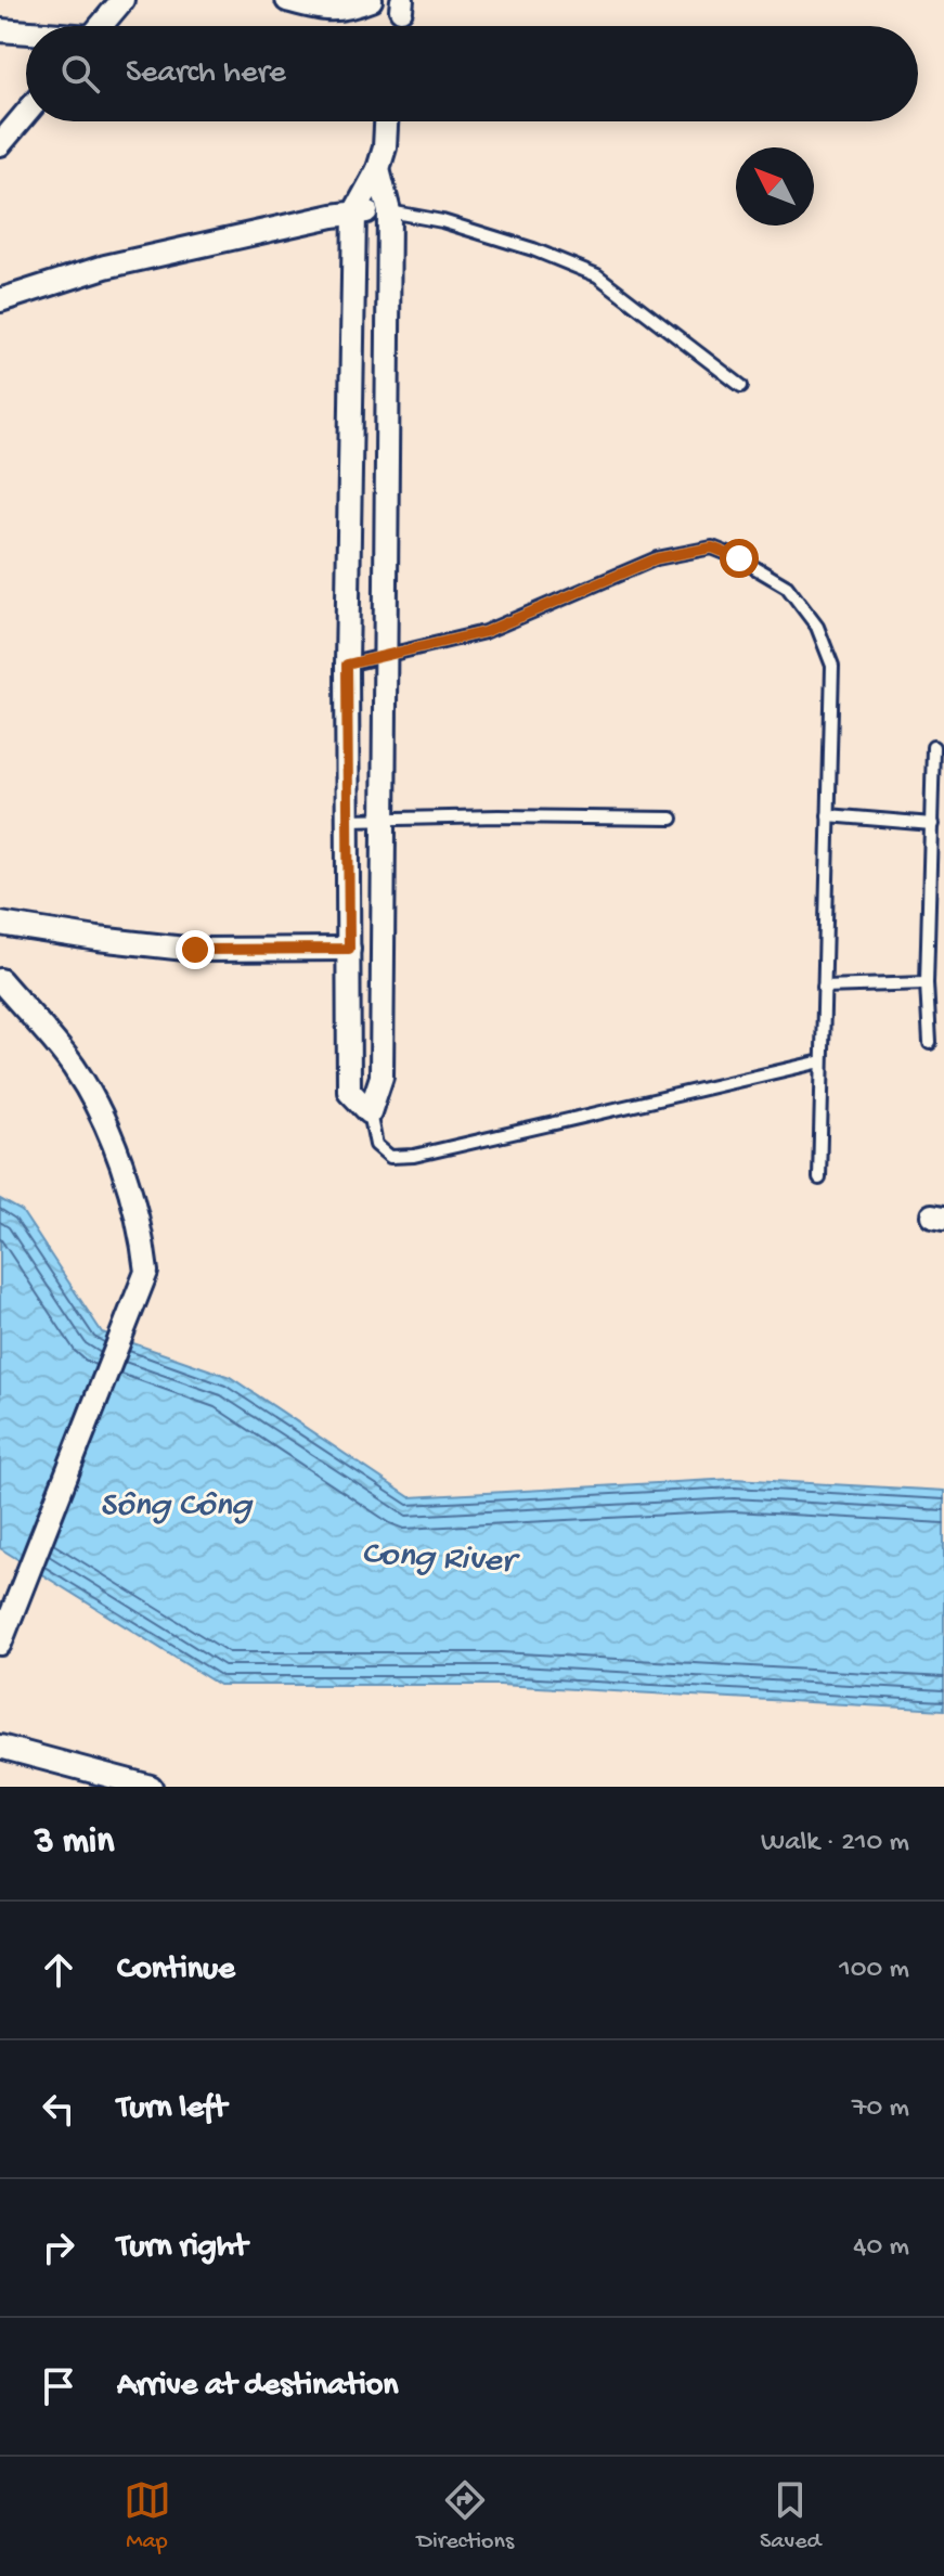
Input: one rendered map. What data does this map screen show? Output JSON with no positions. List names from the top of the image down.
{
  "water": ["Sông Công", "Cong River"],
  "north": "top left",
  "page": {
    "search": "Search here",
    "heading": ["3 min", "Walk · 210 m"],
    "list": [
      ["Continue", "100 m"],
      ["Turn left", "70 m"],
      ["Turn right", "40 m"],
      "Arrive at destination"
    ],
    "nav": ["Map", "Directions", "Saved"]
  }
}
